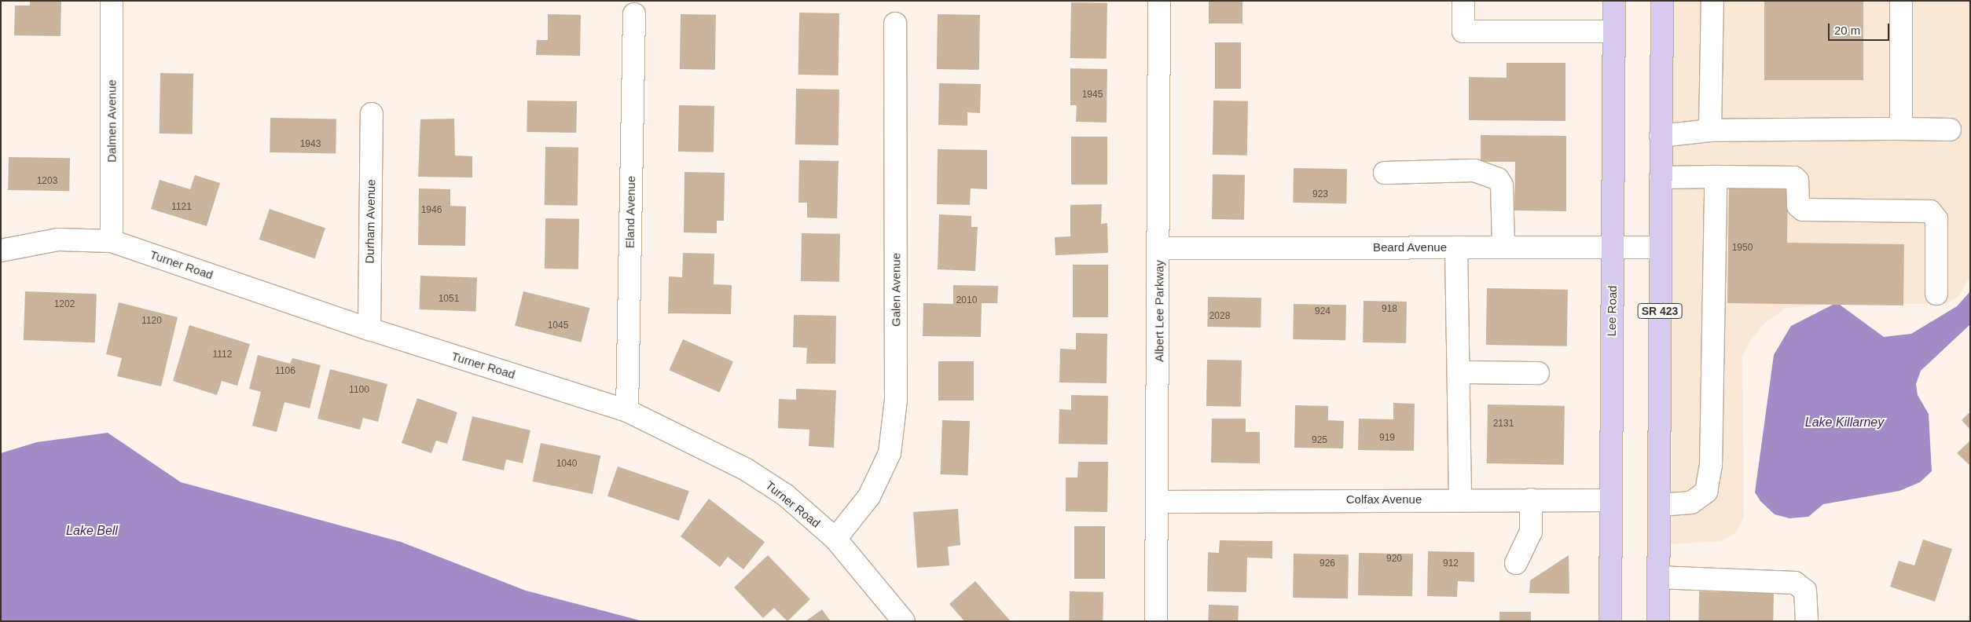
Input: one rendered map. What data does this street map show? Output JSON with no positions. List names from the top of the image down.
{
  "streets": {
    "main road": ["Lee Road", "SR 423"],
    "street": [
      "Dalmen Avenue",
      "Eland Avenue",
      "Durham Avenue",
      "Beard Avenue",
      "Turner Road",
      "Galen Avenue",
      "Albert Lee Parkway",
      "Colfax Avenue"
    ]
  },
  "crossings": [
    ["Dalmen Avenue", "Turner Road"],
    ["Eland Avenue", "Turner Road"],
    ["Durham Avenue", "Turner Road"],
    ["Beard Avenue", "Albert Lee Parkway"],
    ["Beard Avenue", "Lee Road"],
    ["Beard Avenue", "SR 423"],
    ["Turner Road", "Galen Avenue"],
    ["Albert Lee Parkway", "Colfax Avenue"],
    ["Lee Road", "Colfax Avenue"]
  ],
  "water": ["Lake Killarney", "Lake Bell"],
  "house_numbers": [
    "1945",
    "1943",
    "1203",
    "923",
    "1121",
    "1946",
    "1950",
    "1051",
    "2010",
    "1202",
    "918",
    "924",
    "2028",
    "1120",
    "1045",
    "1112",
    "1106",
    "1100",
    "2131",
    "919",
    "925",
    "1040",
    "920",
    "926",
    "912"
  ],
  "scale_bar": "20 m"
}
